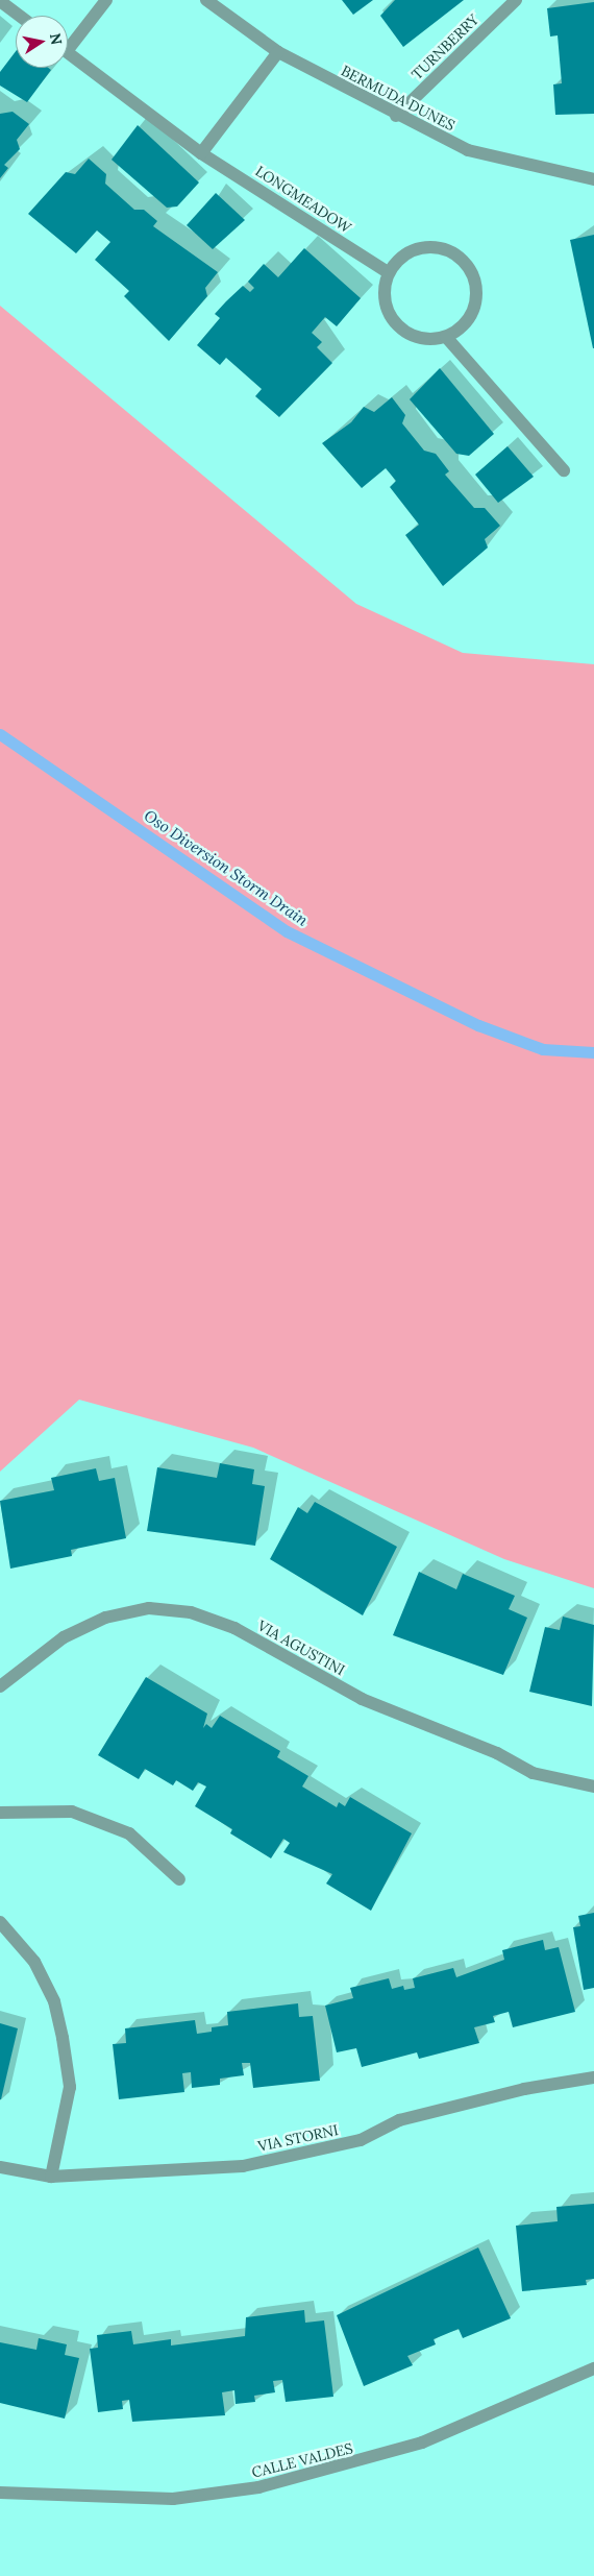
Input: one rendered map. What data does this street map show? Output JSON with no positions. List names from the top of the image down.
{
  "streets": {
    "street": [
      "TURNBERRY",
      "BERMUDA DUNES",
      "LONGMEADOW",
      "VIA AGUSTINI",
      "VIA STORNI",
      "CALLE VALDES"
    ]
  },
  "crossings": [
    ["TURNBERRY", "BERMUDA DUNES"]
  ],
  "water": ["Oso Diversion Storm Drain"],
  "north": "right"
}
